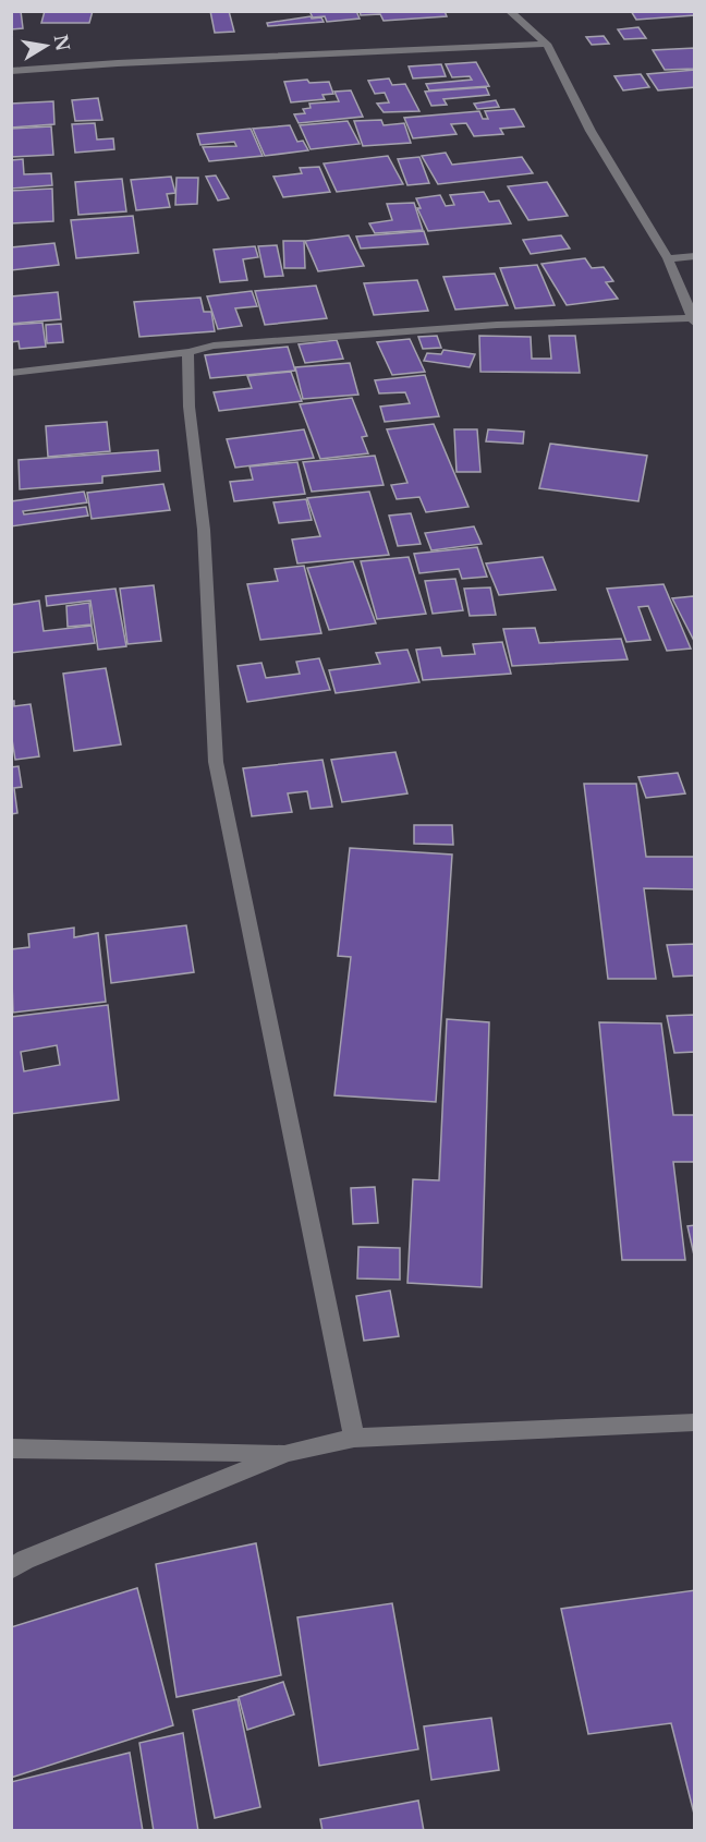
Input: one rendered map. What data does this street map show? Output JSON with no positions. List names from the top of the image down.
{
  "north": "right"
}
